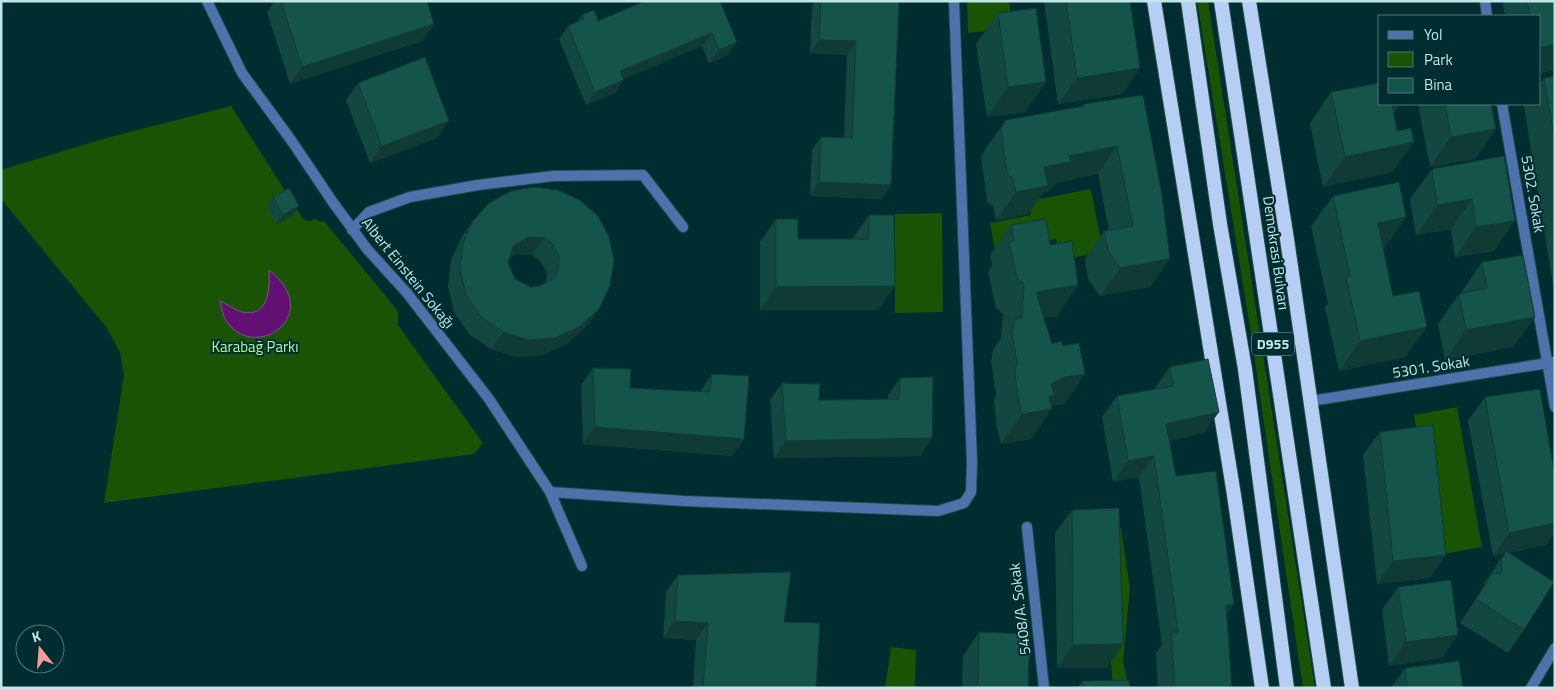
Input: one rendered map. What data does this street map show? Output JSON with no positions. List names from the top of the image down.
{
  "streets": {
    "highway": ["Demokrasi Bulvarı", "D955"],
    "street": [
      "5302. Sokak",
      "Albert Einstein Sokağı",
      "5301. Sokak",
      "5408/A. Sokak"
    ]
  },
  "crossings": [
    ["5302. Sokak", "5301. Sokak"]
  ],
  "parks": ["Karabağ Parkı"],
  "legend": ["Yol", "Park", "Bina"],
  "north": "top"
}
